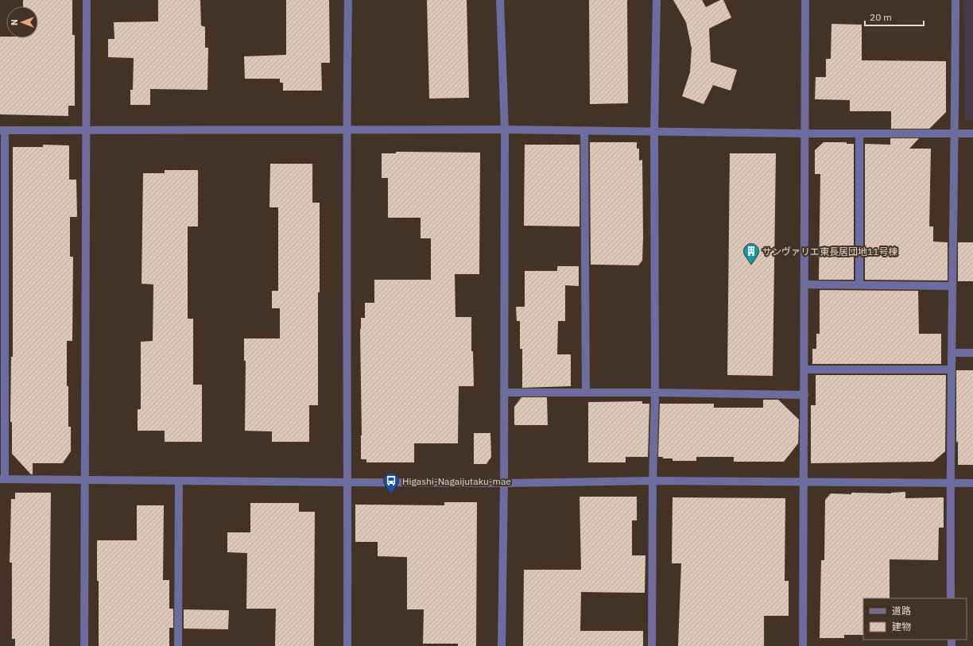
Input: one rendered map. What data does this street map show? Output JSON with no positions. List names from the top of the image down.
{
  "places": {
    "building": ["サンヴァリエ東長居団地11号棟"],
    "bus stop": ["Higashi-Nagaijutaku-mae"]
  },
  "legend": ["道路", "建物"],
  "scale_bar": "20 m",
  "north": "left"
}
